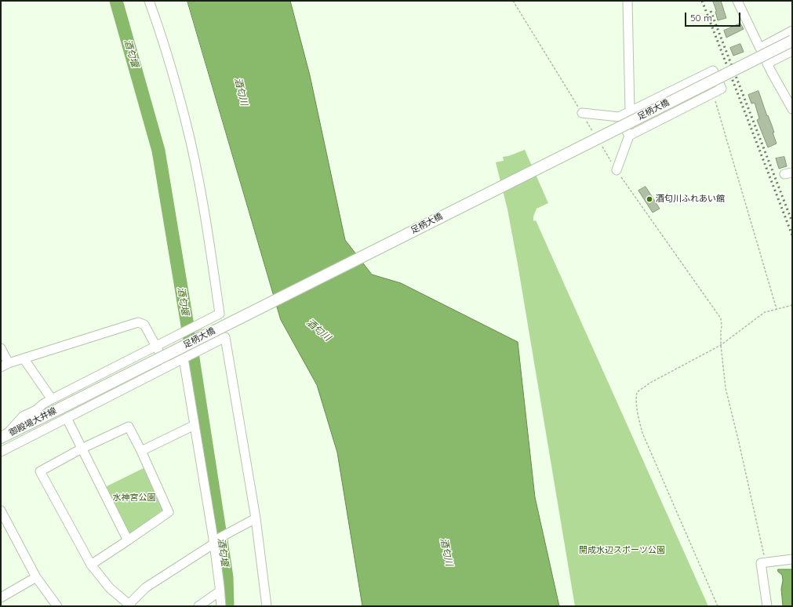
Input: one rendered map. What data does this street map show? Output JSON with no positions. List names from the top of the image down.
{
  "streets": {
    "main road": ["足柄大橋", "御殿場大井線"]
  },
  "crossings": [
    ["足柄大橋", "御殿場大井線"]
  ],
  "water": ["酒匂堰", "酒匂川"],
  "parks": ["水神宮公園", "開成水辺スポーツ公園"],
  "places": ["酒匂川ふれあい館"],
  "scale_bar": "50 m"
}
